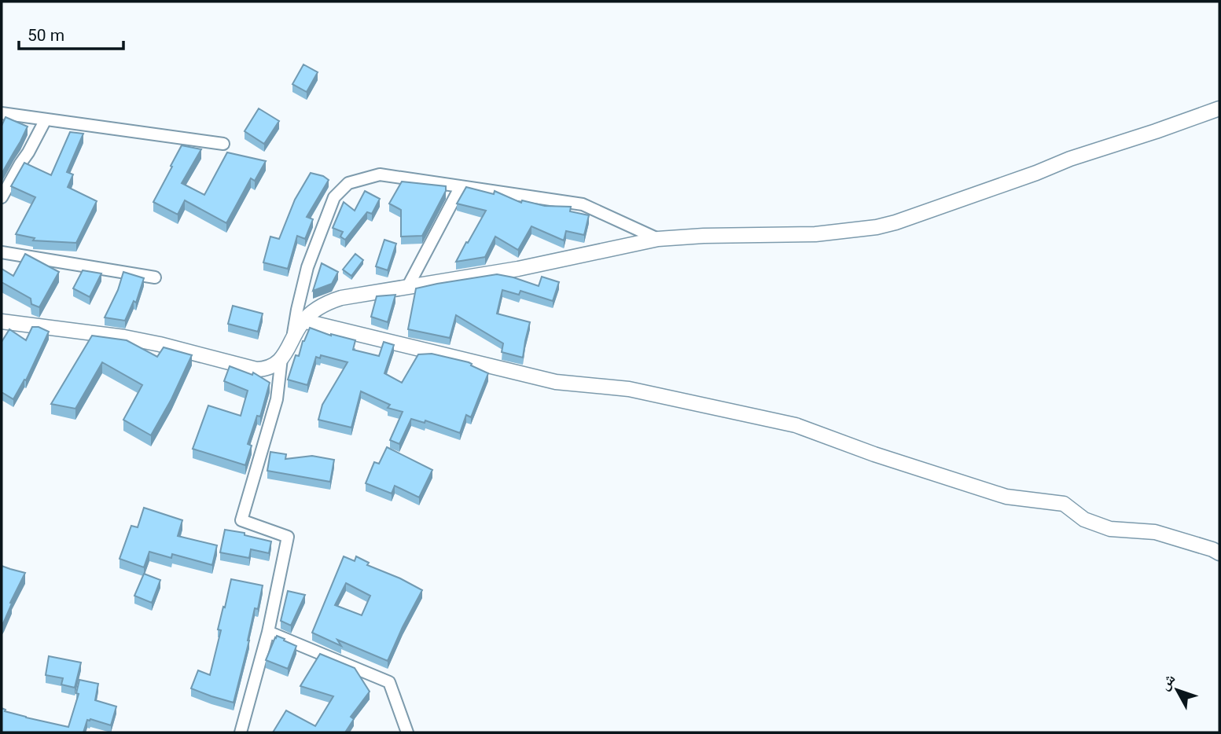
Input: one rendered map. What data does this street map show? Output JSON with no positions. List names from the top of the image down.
{
  "scale_bar": "50 m",
  "north": "top left"
}
